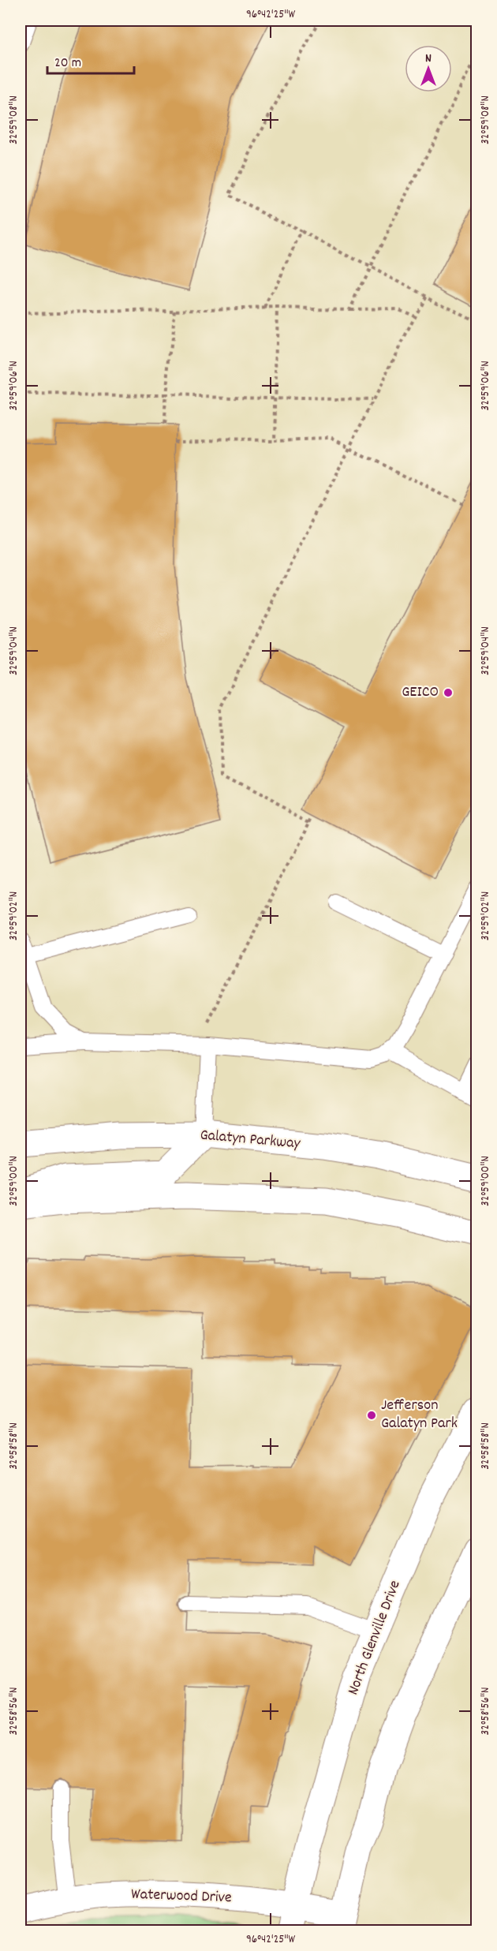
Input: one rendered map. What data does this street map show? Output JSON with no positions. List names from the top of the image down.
{
  "streets": {
    "street": ["Galatyn Parkway", "North Glenville Drive", "Waterwood Drive"]
  },
  "crossings": [
    ["North Glenville Drive", "Waterwood Drive"]
  ],
  "places": ["GEICO", "Jefferson Galatyn Park"],
  "scale_bar": "20 m",
  "north": "top",
  "coordinates": [
    "96°42'25\"W",
    "32°59'08\"N",
    "32°59'06\"N",
    "32°59'04\"N",
    "32°59'02\"N",
    "32°59'00\"N",
    "32°58'58\"N",
    "32°58'56\"N"
  ]
}
